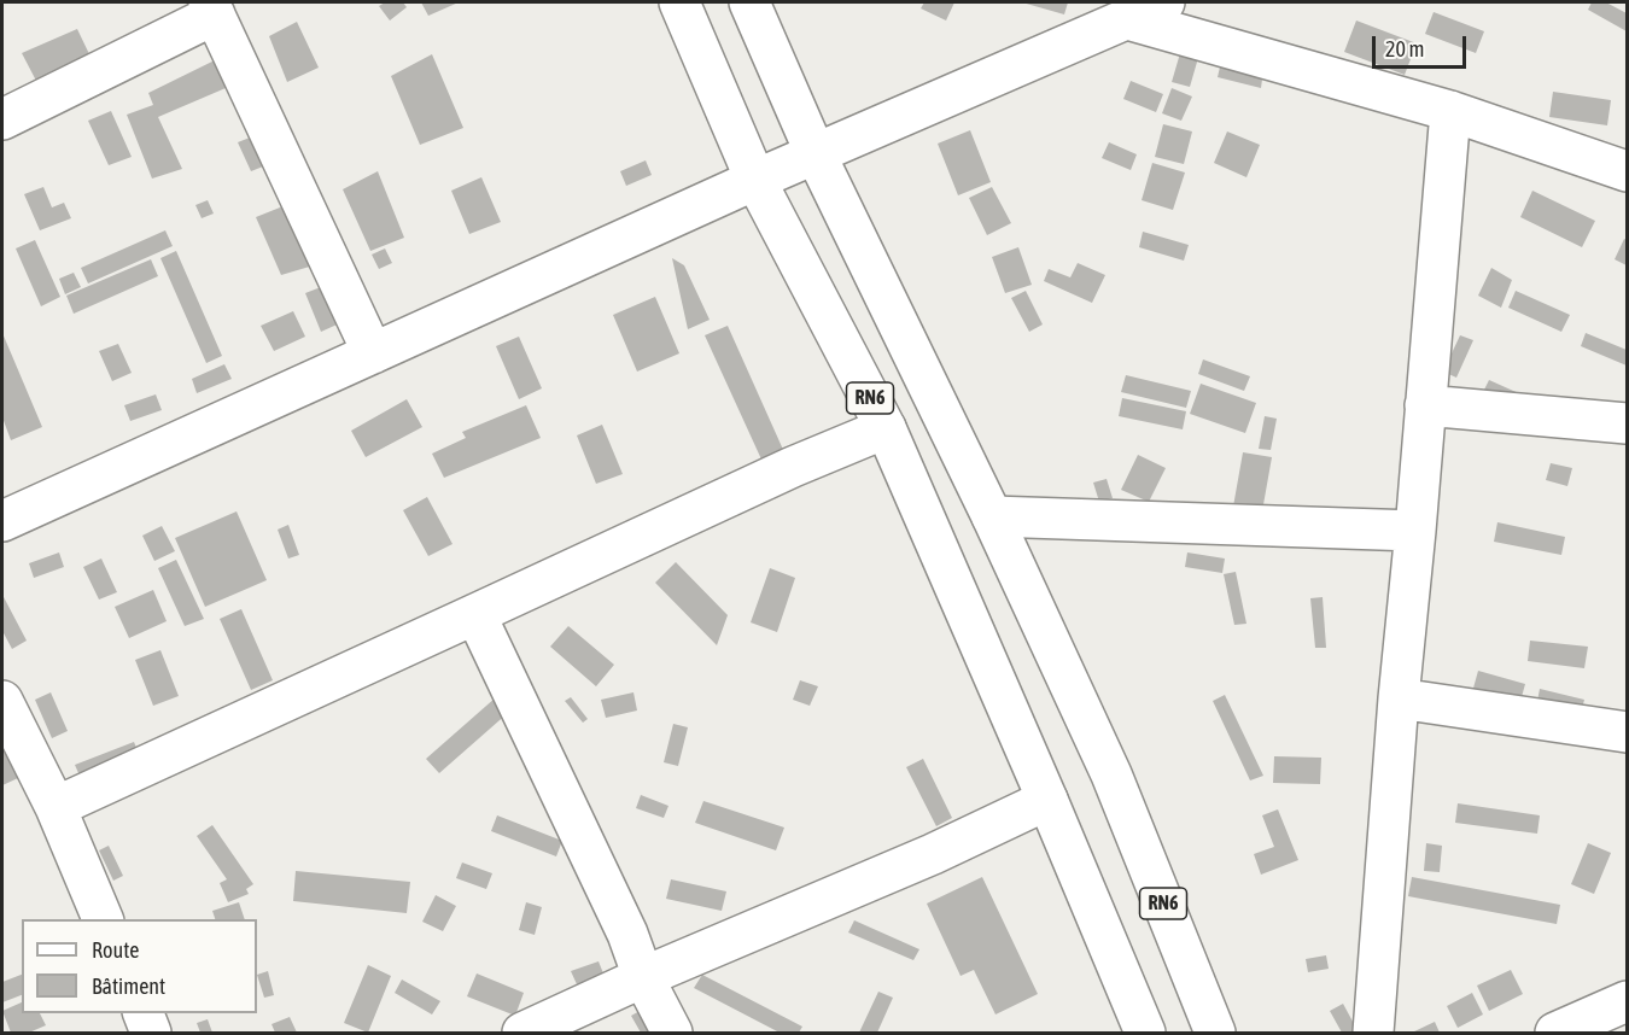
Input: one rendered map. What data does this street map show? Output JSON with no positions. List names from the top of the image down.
{
  "streets": {
    "main road": ["RN6"]
  },
  "legend": ["Route", "Bâtiment"],
  "scale_bar": "20 m"
}
